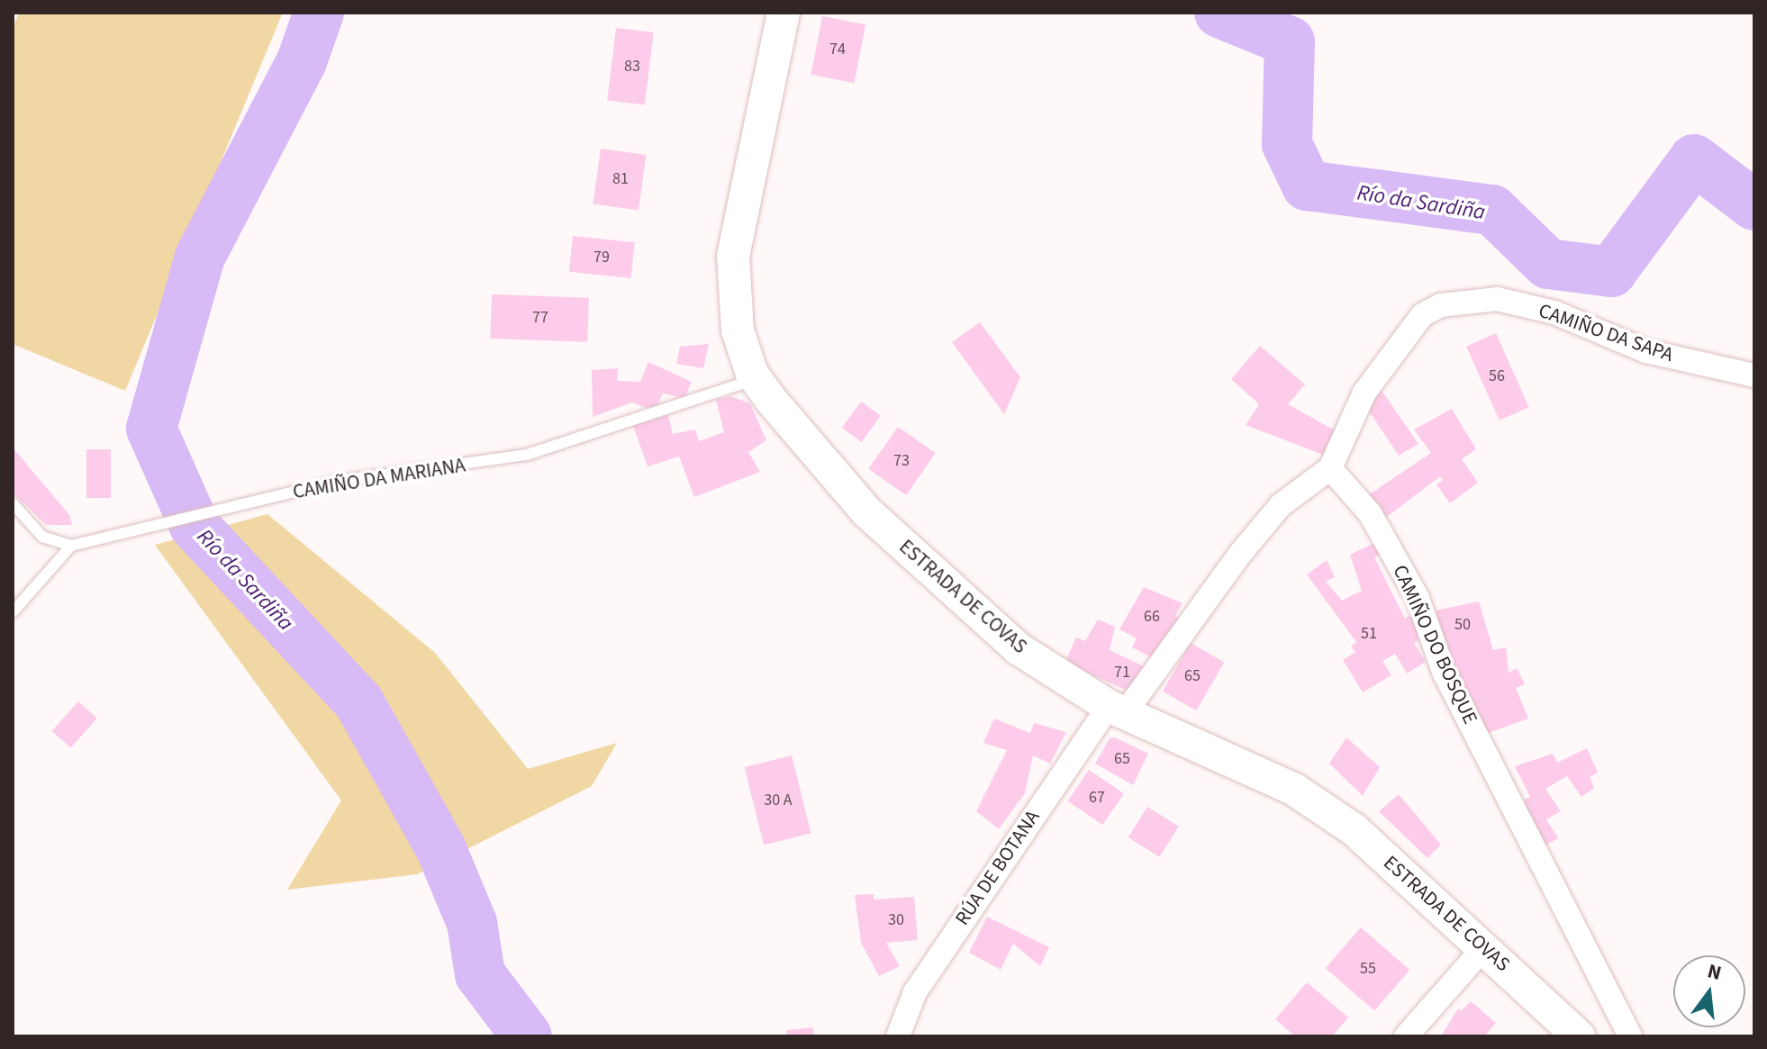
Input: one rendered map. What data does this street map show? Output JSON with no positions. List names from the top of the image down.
{
  "streets": {
    "main road": ["ESTRADA DE COVAS"],
    "street": ["CAMIÑO DA SAPA", "CAMIÑO DO BOSQUE", "RÚA DE BOTANA"],
    "lane": ["CAMIÑO DA MARIANA"]
  },
  "crossings": [
    ["CAMIÑO DA SAPA", "CAMIÑO DO BOSQUE"],
    ["CAMIÑO DA MARIANA", "ESTRADA DE COVAS"],
    ["ESTRADA DE COVAS", "RÚA DE BOTANA"]
  ],
  "water": ["Río da Sardiña"],
  "house_numbers": [
    "74",
    "83",
    "81",
    "79",
    "77",
    "56",
    "73",
    "66",
    "50",
    "51",
    "71",
    "65",
    "65",
    "67",
    "30 A",
    "30",
    "55"
  ],
  "north": "top"
}
